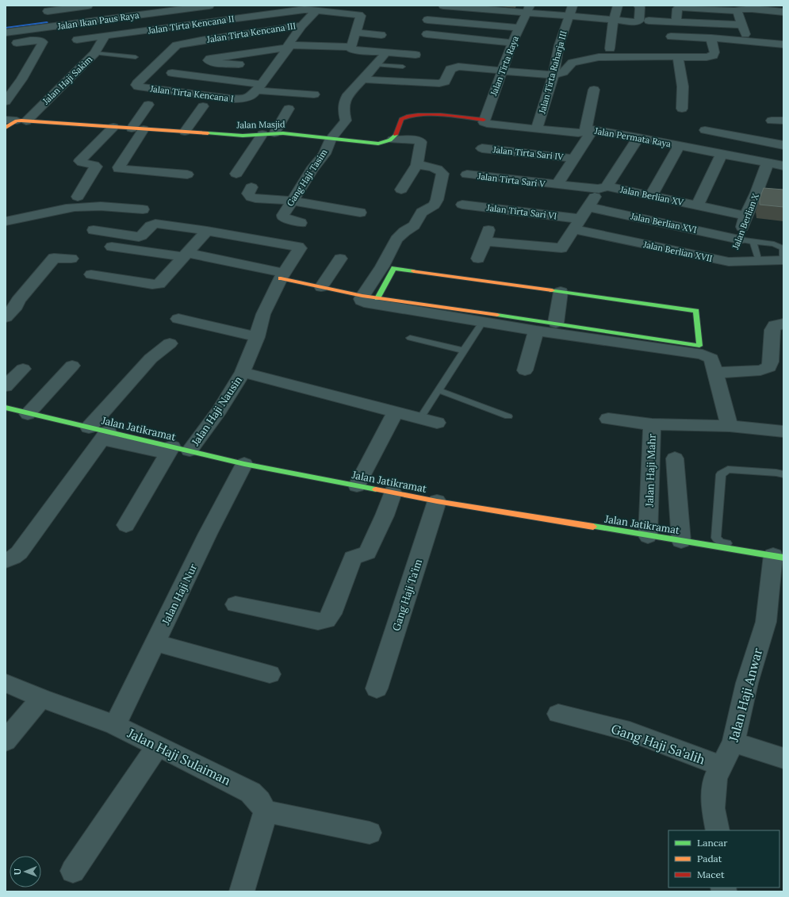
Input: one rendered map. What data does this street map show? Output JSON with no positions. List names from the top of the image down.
{
  "streets": {
    "street": [
      "Jalan Ikan Paus Raya",
      "Jalan Tirta Kencana II",
      "Jalan Tirta Kencana III",
      "Jalan Tirta Raya",
      "Jalan Tirta Raharja III",
      "Jalan Haji Sakim",
      "Jalan Tirta Kencana I",
      "Jalan Masjid",
      "Jalan Permata Raya",
      "Jalan Tirta Sari IV",
      "Gang Haji Tasim",
      "Jalan Tirta Sari V",
      "Jalan Berlian XV",
      "Jalan Tirta Sari VI",
      "Jalan Berlian X",
      "Jalan Berlian XVI",
      "Jalan Berlian XVII",
      "Jalan Haji Nausin",
      "Jalan Jatikramat",
      "Jalan Haji Mahr",
      "Jalan Haji Nur",
      "Gang Haji Ta’im",
      "Jalan Haji Anwar",
      "Gang Haji Sa'alih",
      "Jalan Haji Sulaiman"
    ]
  },
  "crossings": [
    ["Jalan Tirta Kencana II", "Jalan Haji Sakim"],
    ["Jalan Tirta Kencana II", "Jalan Tirta Kencana I"],
    ["Jalan Tirta Kencana III", "Jalan Tirta Kencana I"],
    ["Jalan Tirta Raya", "Jalan Permata Raya"],
    ["Jalan Tirta Raharja III", "Jalan Permata Raya"],
    ["Jalan Haji Sakim", "Jalan Masjid"],
    ["Jalan Masjid", "Gang Haji Tasim"],
    ["Jalan Permata Raya", "Jalan Berlian X"],
    ["Jalan Tirta Sari V", "Jalan Berlian XV"],
    ["Jalan Berlian XV", "Jalan Berlian X"],
    ["Jalan Tirta Sari VI", "Jalan Berlian XVII"],
    ["Jalan Berlian X", "Jalan Berlian XVI"],
    ["Jalan Berlian X", "Jalan Berlian XVII"],
    ["Jalan Haji Nausin", "Jalan Jatikramat"],
    ["Jalan Jatikramat", "Jalan Haji Mahr"],
    ["Jalan Jatikramat", "Jalan Haji Nur"],
    ["Jalan Jatikramat", "Gang Haji Ta’im"],
    ["Jalan Jatikramat", "Jalan Haji Anwar"],
    ["Jalan Haji Nur", "Jalan Haji Sulaiman"],
    ["Jalan Haji Anwar", "Gang Haji Sa'alih"]
  ],
  "legend": ["Lancar", "Padat", "Macet"],
  "north": "left"
}
